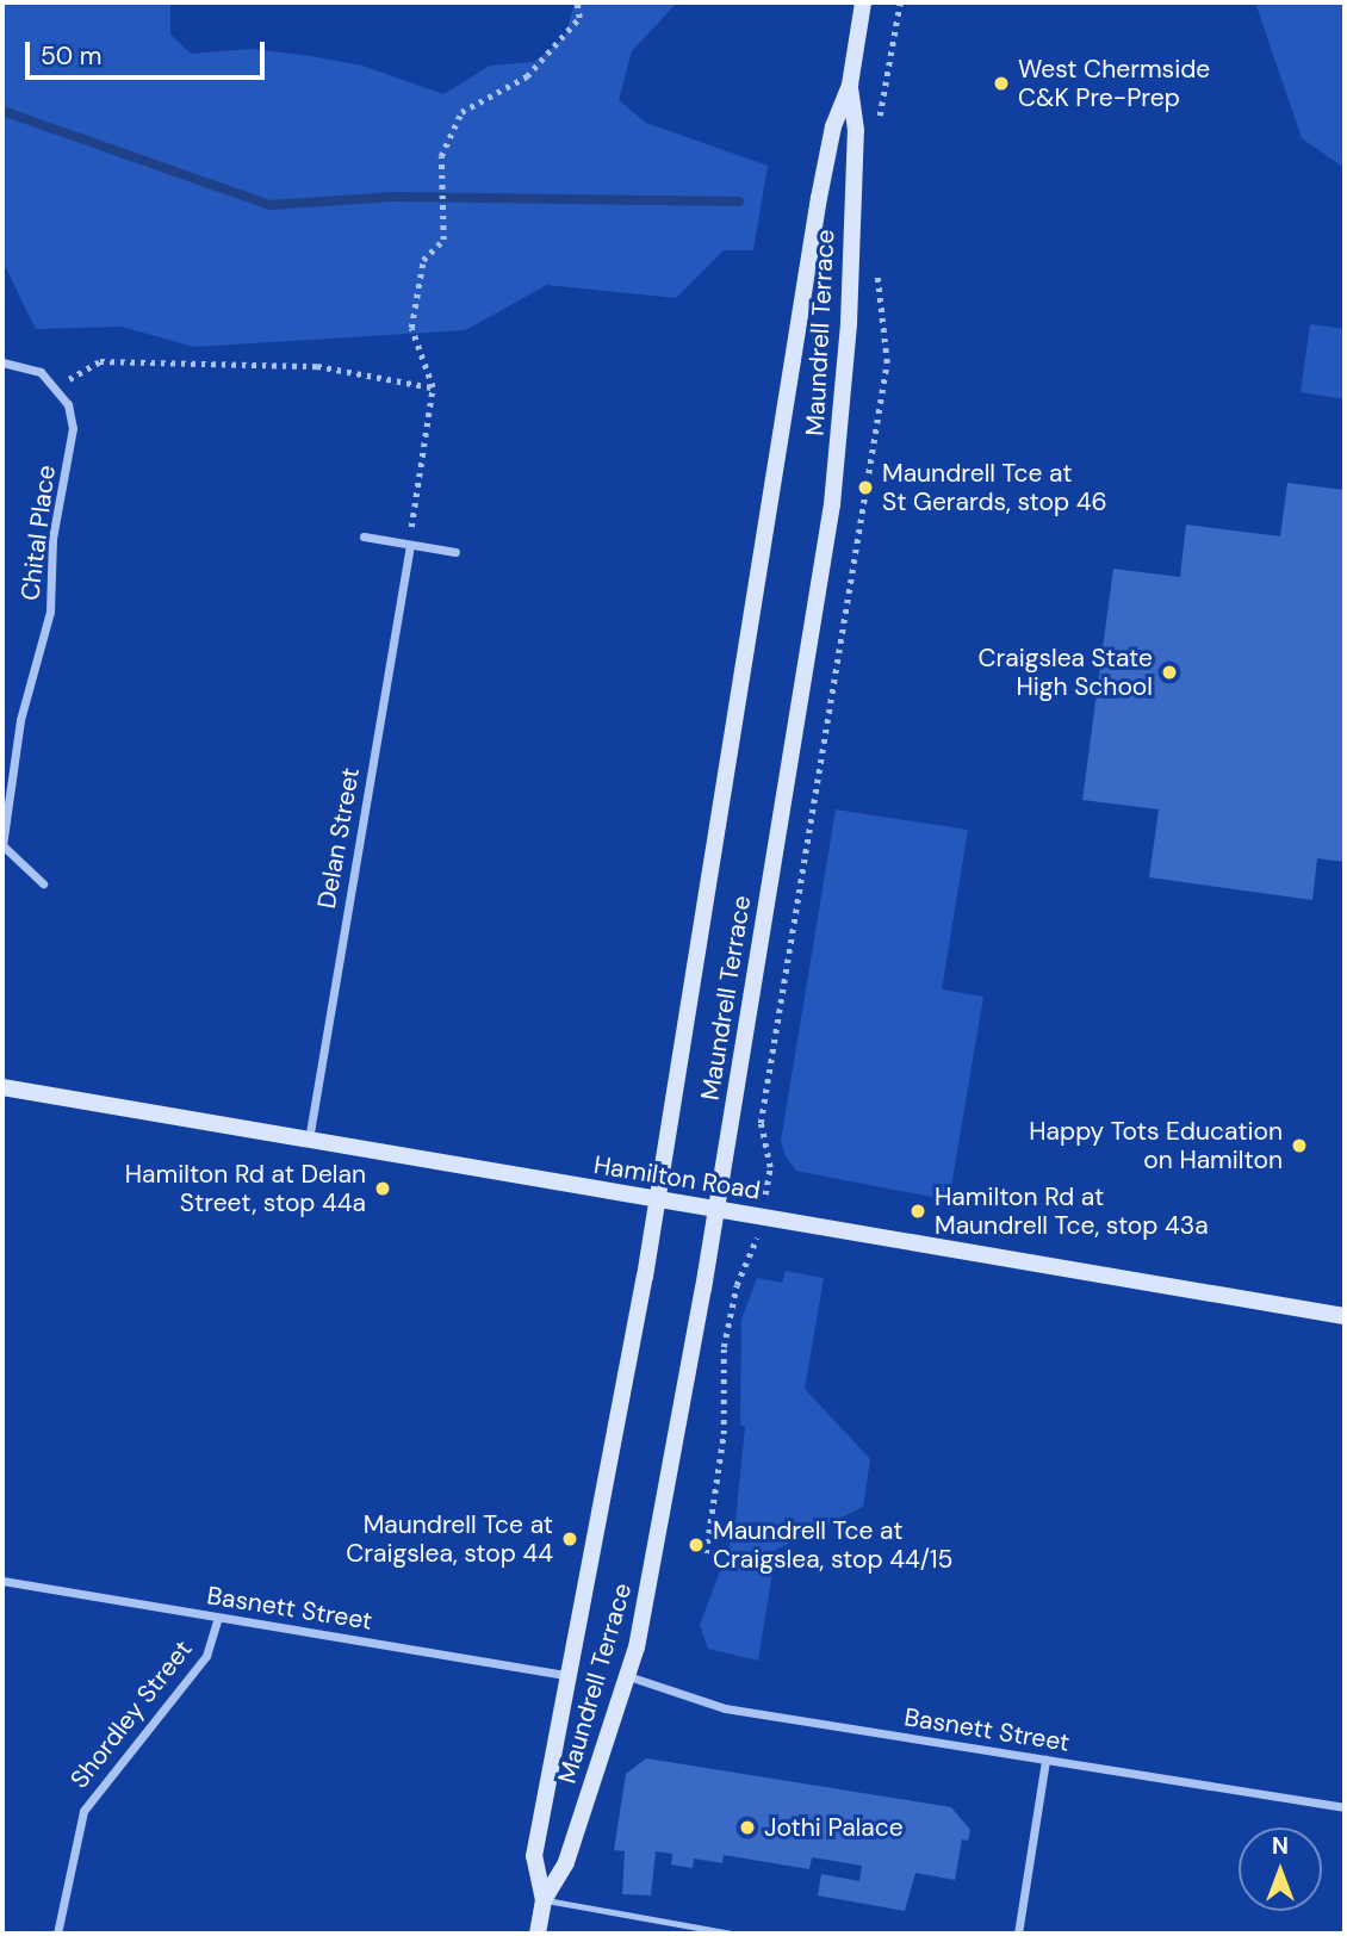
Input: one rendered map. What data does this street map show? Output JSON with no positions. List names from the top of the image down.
{
  "streets": {
    "main road": ["Maundrell Terrace", "Hamilton Road"],
    "street": [
      "Chital Place",
      "Delan Street",
      "Basnett Street",
      "Shordley Street"
    ]
  },
  "crossings": [
    ["Maundrell Terrace", "Hamilton Road"],
    ["Maundrell Terrace", "Basnett Street"],
    ["Delan Street", "Hamilton Road"],
    ["Basnett Street", "Shordley Street"]
  ],
  "places": [
    "West Chermside C&K Pre-Prep",
    "Maundrell Tce at St Gerards, stop 46",
    "Craigslea State High School",
    "Happy Tots Education on Hamilton",
    "Hamilton Rd at Delan Street, stop 44a",
    "Hamilton Rd at Maundrell Tce, stop 43a",
    "Maundrell Tce at Craigslea, stop 44",
    "Maundrell Tce at Craigslea, stop 44/15",
    "Jothi Palace"
  ],
  "scale_bar": "50 m",
  "north": "top"
}
